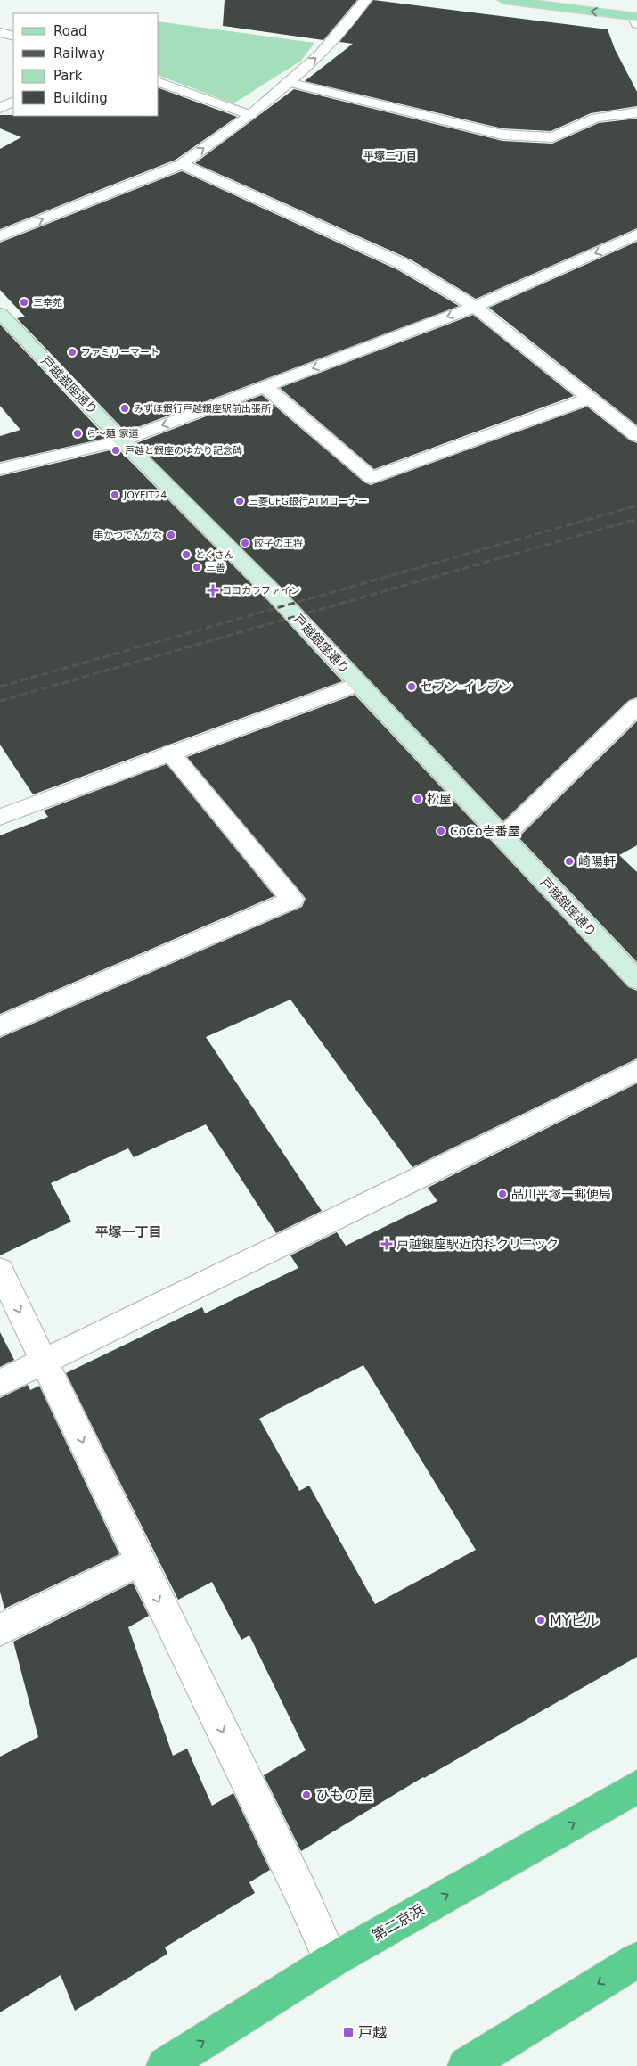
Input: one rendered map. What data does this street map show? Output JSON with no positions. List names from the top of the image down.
{
  "streets": {
    "highway": ["第二京浜"],
    "street": ["戸越銀座通り"]
  },
  "districts": ["平塚二丁目", "平塚一丁目"],
  "places": {
    "other": [
      "三幸苑",
      "ファミリーマート",
      "みずほ銀行戸越銀座駅前出張所",
      "ら～麺 家道",
      "戸越と銀座のゆかり記念碑",
      "JOYFIT24",
      "三菱UFG銀行ATMコーナー",
      "串かつでんがな",
      "餃子の王将",
      "とくさん",
      "三善",
      "セブン-イレブン",
      "松屋",
      "CoCo壱番屋",
      "崎陽軒",
      "品川平塚一郵便局",
      "MYビル",
      "ひもの屋"
    ],
    "health": ["ココカラファイン", "戸越銀座駅近内科クリニック"],
    "transit": ["戸越"]
  },
  "legend": [
    "Road",
    "Railway",
    "Park",
    "Building"
  ]
}
